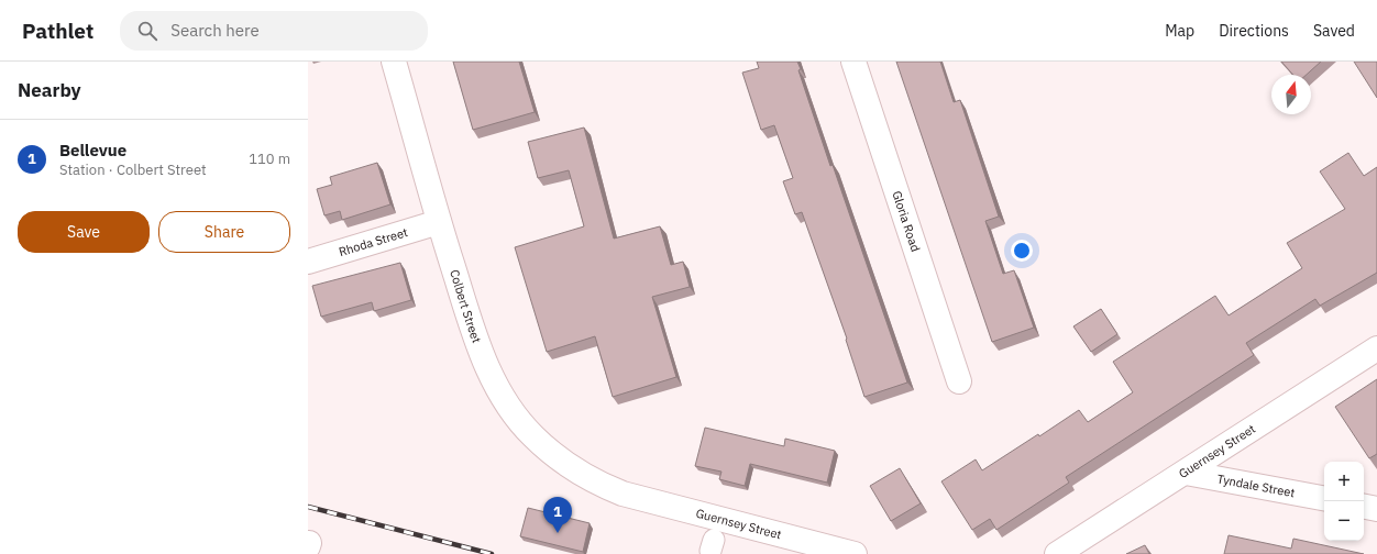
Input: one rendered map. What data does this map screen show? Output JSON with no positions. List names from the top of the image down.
{
  "streets": {
    "street": [
      "Gloria Road",
      "Rhoda Street",
      "Colbert Street",
      "Guernsey Street",
      "Tyndale Street"
    ]
  },
  "crossings": [
    ["Rhoda Street", "Colbert Street"],
    ["Colbert Street", "Guernsey Street"],
    ["Guernsey Street", "Tyndale Street"]
  ],
  "north": "top",
  "page": {
    "header": "Pathlet",
    "search": "Search here",
    "nav": ["Map", "Directions", "Saved"],
    "heading": "Nearby",
    "list": [
      {
        "mark": "1",
        "name": "Bellevue",
        "note": "Station · Colbert Street",
        "value": "110 m"
      }
    ],
    "buttons": ["Save", "Share"],
    "map_buttons": ["+", "−"],
    "pins": "1"
  }
}
